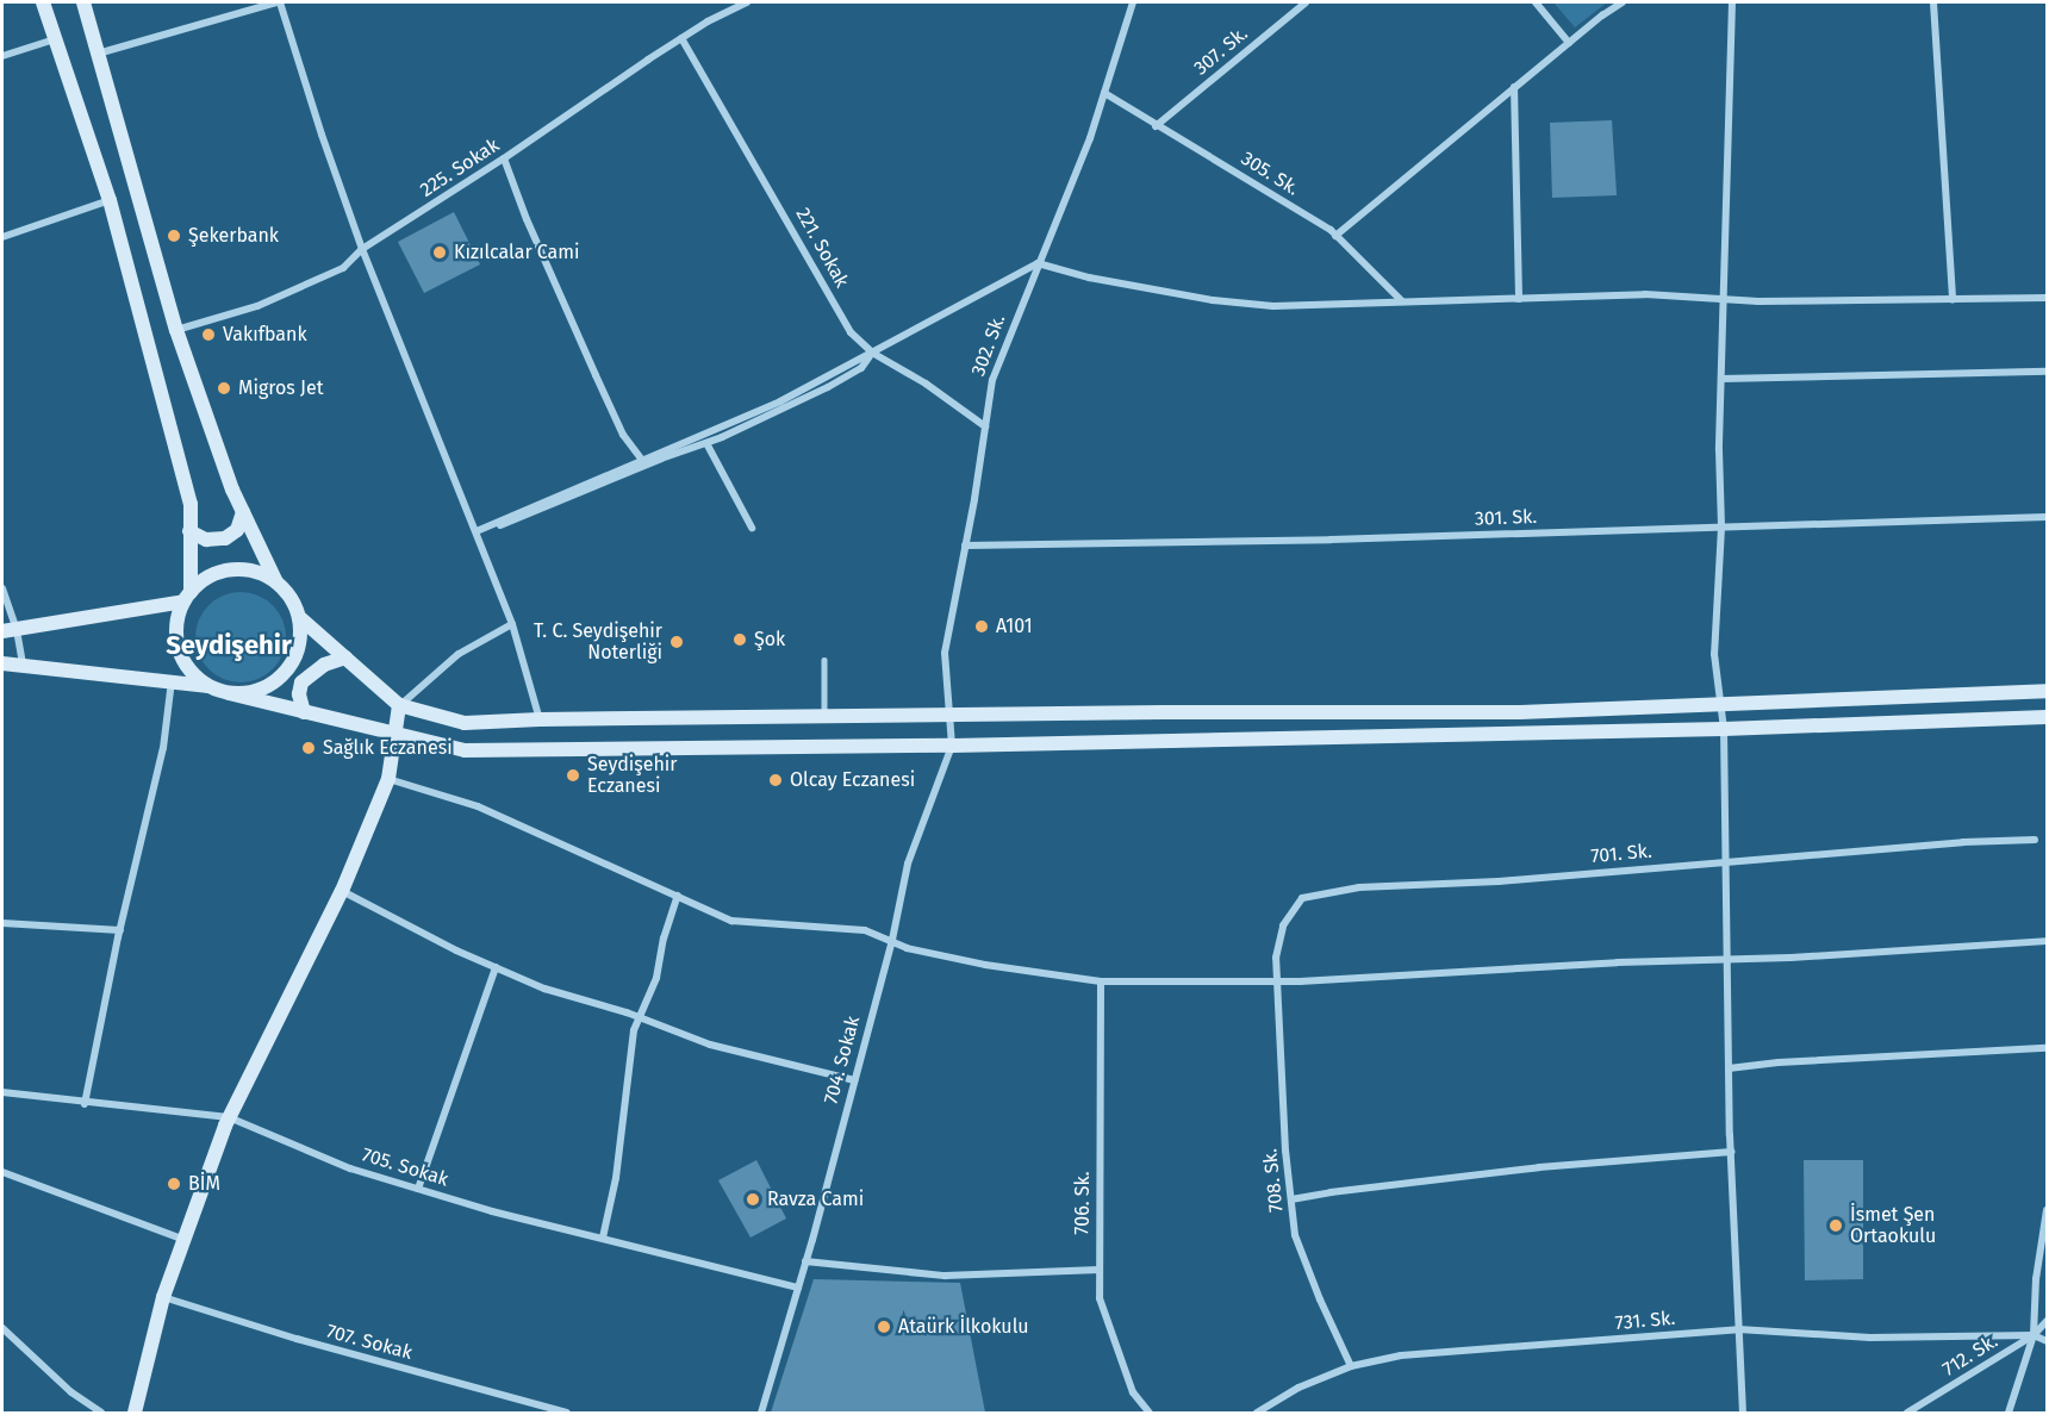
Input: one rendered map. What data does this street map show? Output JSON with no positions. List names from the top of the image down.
{
  "streets": {
    "street": [
      "307. Sk.",
      "225. Sokak",
      "305. Sk.",
      "221. Sokak",
      "302. Sk.",
      "301. Sk.",
      "701. Sk.",
      "704. Sokak",
      "705. Sokak",
      "708. Sk.",
      "706. Sk.",
      "731. Sk.",
      "707. Sokak",
      "712. Sk."
    ]
  },
  "crossings": [
    ["307. Sk.", "305. Sk."],
    ["225. Sokak", "221. Sokak"],
    ["305. Sk.", "302. Sk."],
    ["221. Sokak", "302. Sk."],
    ["302. Sk.", "301. Sk."],
    ["302. Sk.", "704. Sokak"],
    ["701. Sk.", "708. Sk."],
    ["704. Sokak", "705. Sokak"],
    ["708. Sk.", "731. Sk."],
    ["731. Sk.", "712. Sk."]
  ],
  "districts": ["Seydişehir"],
  "places": [
    "Şekerbank",
    "Kızılcalar Cami",
    "Vakıfbank",
    "Migros Jet",
    "A101",
    "Şok",
    "T. C. Seydişehir Noterliği",
    "Sağlık Eczanesi",
    "Seydişehir Eczanesi",
    "Olcay Eczanesi",
    "BİM",
    "Ravza Cami",
    "İsmet Şen Ortaokulu",
    "Ataürk İlkokulu"
  ]
}
